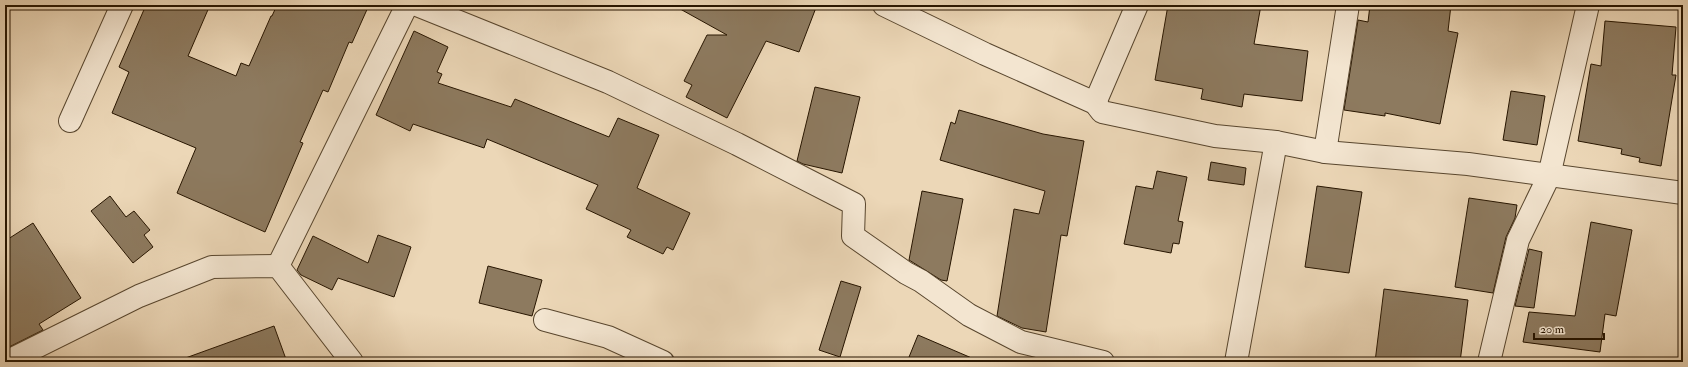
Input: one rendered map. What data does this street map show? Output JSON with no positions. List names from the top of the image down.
{
  "scale_bar": "20 m"
}
